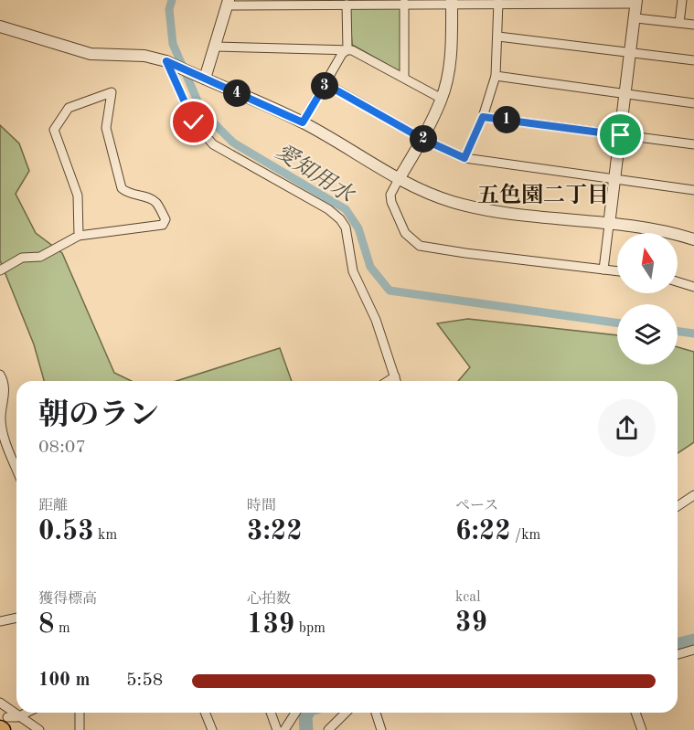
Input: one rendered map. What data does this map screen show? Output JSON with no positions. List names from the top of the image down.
{
  "districts": ["五色園二丁目"],
  "water": ["愛知用水"],
  "north": "top",
  "page": {
    "pins": [
      "3",
      "4",
      "1",
      "2"
    ],
    "heading": ["朝のラン", "08:07"],
    "stats": [
      ["距離", "0.53 km"],
      ["時間", "3:22"],
      ["ペース", "6:22 /km"],
      ["獲得標高", "8 m"],
      ["心拍数", "139 bpm"],
      ["kcal", "39"]
    ],
    "list": [
      {
        "name": "100 m",
        "note": "5:58"
      }
    ]
  }
}
